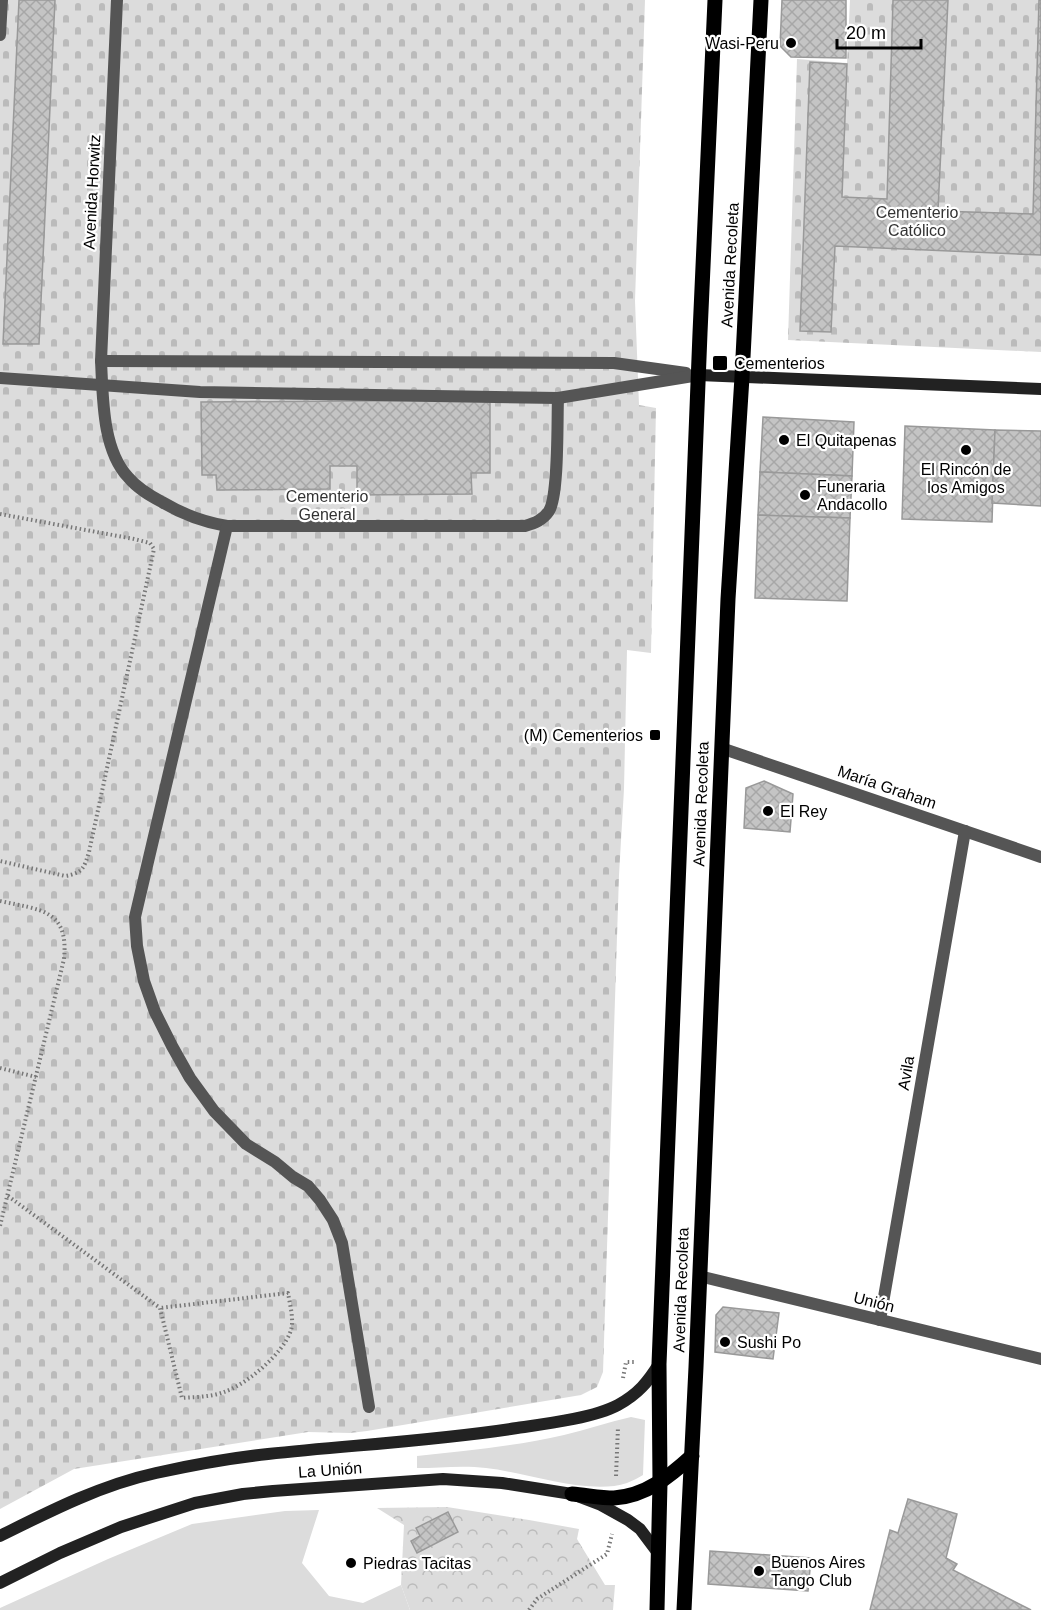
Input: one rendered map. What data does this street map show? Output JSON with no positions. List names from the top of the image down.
{
  "streets": {
    "main road": ["Avenida Recoleta", "La Unión"],
    "street": [
      "Avenida Horwitz",
      "María Graham",
      "Avila",
      "Unión"
    ]
  },
  "crossings": [
    ["Avenida Recoleta", "María Graham"],
    ["Avenida Recoleta", "Unión"],
    ["Avenida Recoleta", "La Unión"],
    ["María Graham", "Avila"],
    ["Avila", "Unión"]
  ],
  "parks": ["Cementerio Católico", "Cementerio General"],
  "places": {
    "other": [
      "Wasi-Peru",
      "El Quitapenas",
      "El Rincón de los Amigos",
      "Funeraria Andacollo",
      "El Rey",
      "Sushi Po",
      "Piedras Tacitas",
      "Buenos Aires Tango Club"
    ],
    "transit": ["Cementerios", "(M) Cementerios"]
  },
  "scale_bar": "20 m"
}
